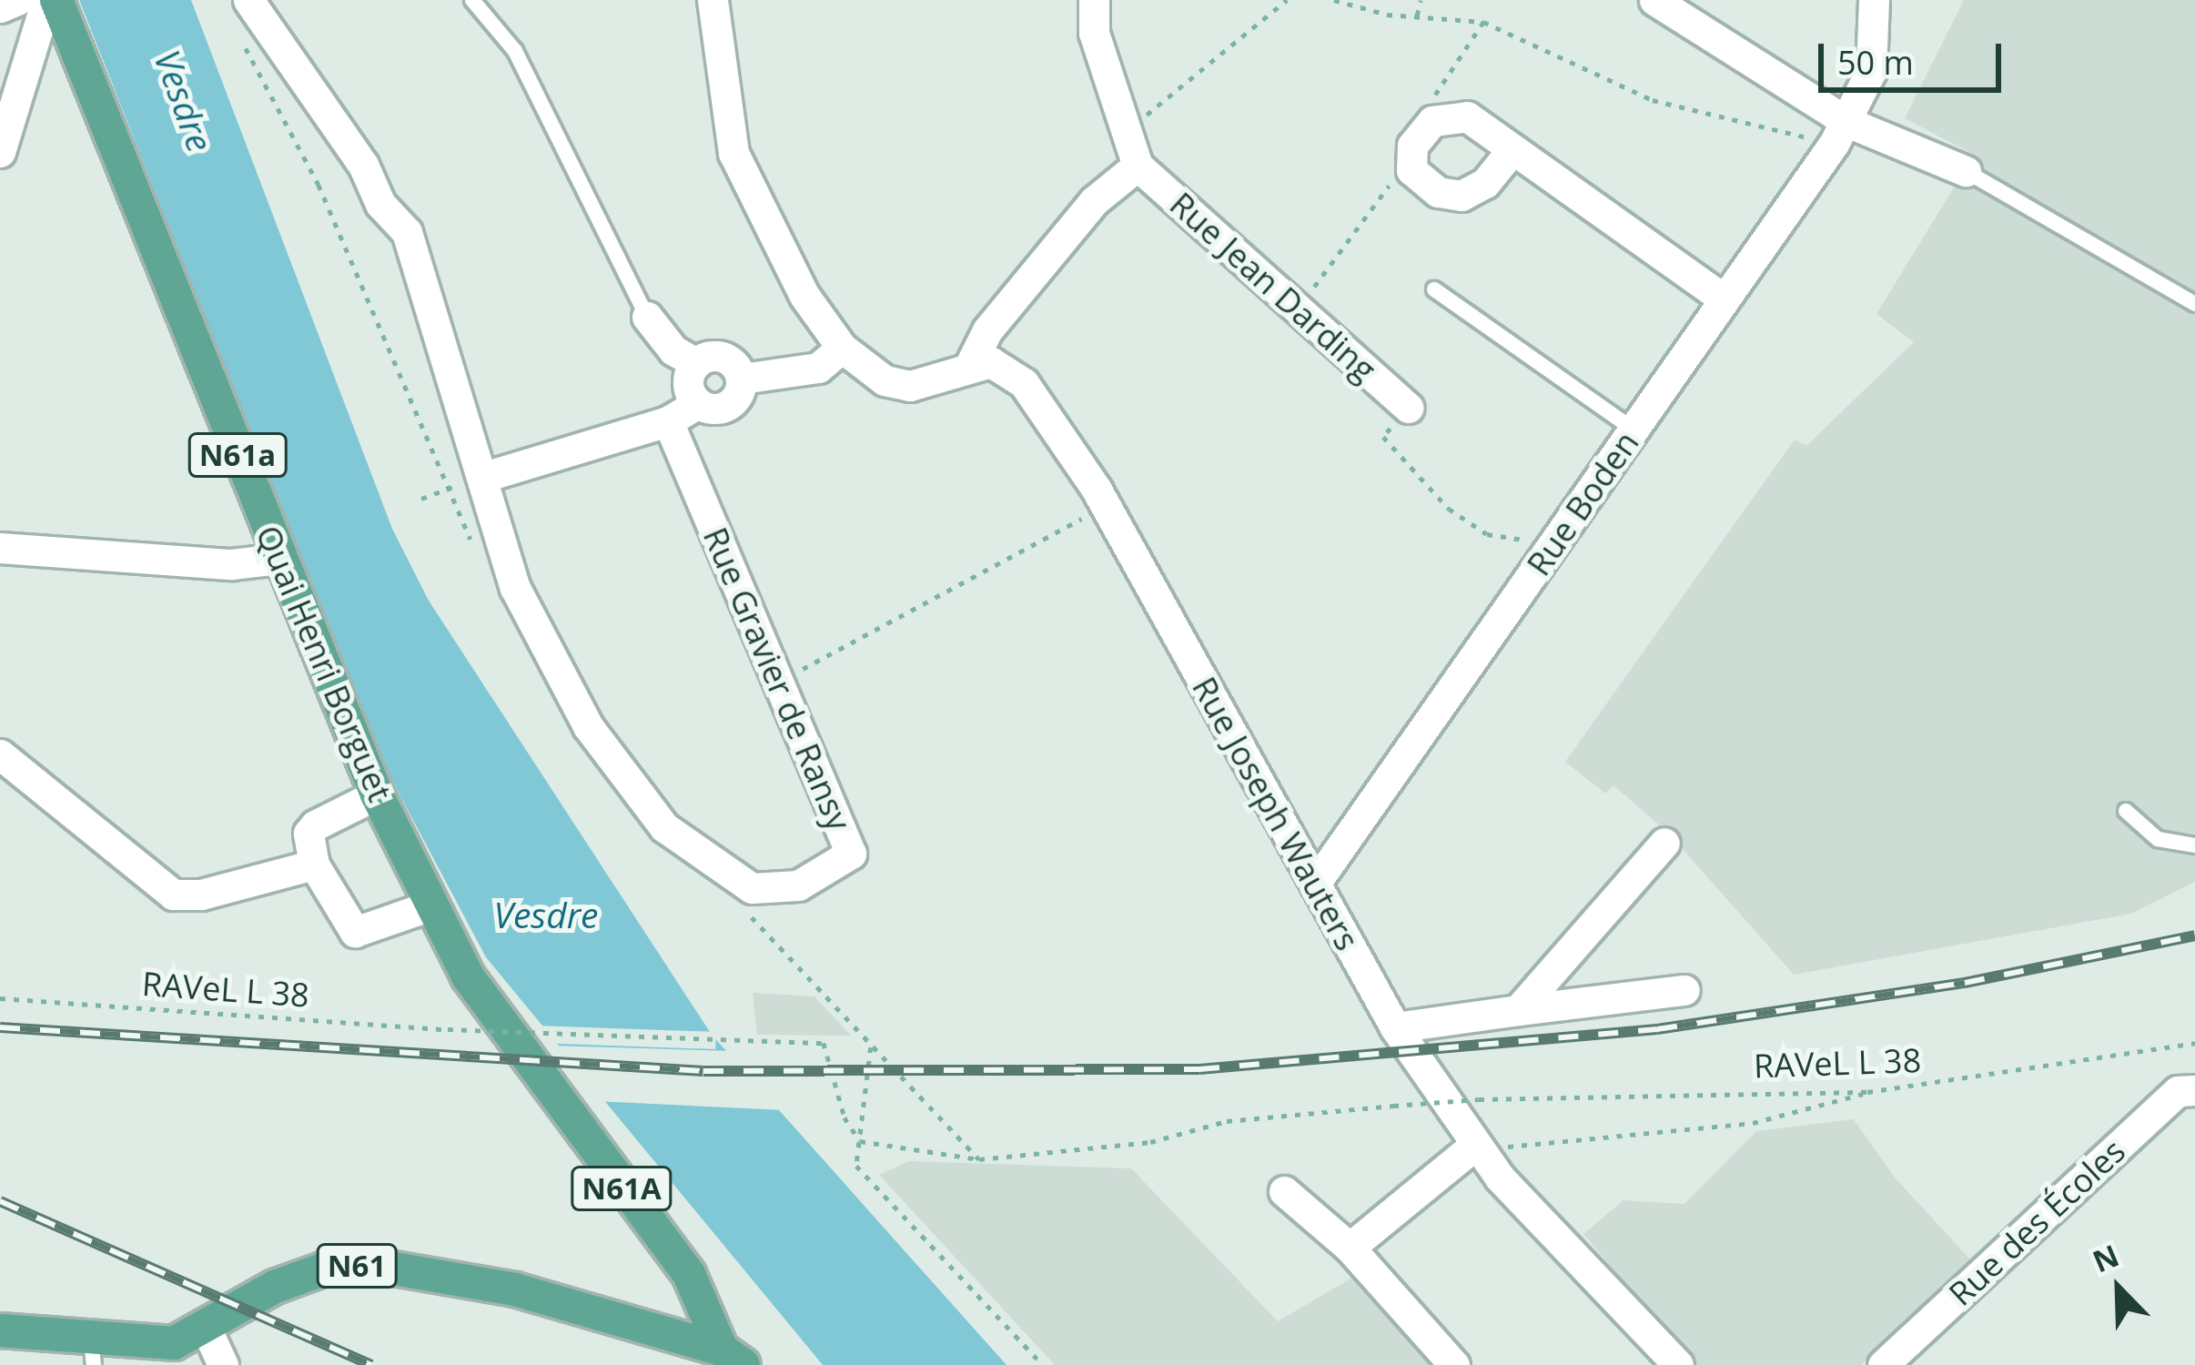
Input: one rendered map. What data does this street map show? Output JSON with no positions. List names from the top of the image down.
{
  "streets": {
    "main road": [
      "N61a",
      "Quai Henri Borguet",
      "N61A",
      "N61"
    ],
    "street": [
      "Rue Jean Darding",
      "Rue Boden",
      "Rue Gravier de Ransy",
      "Rue Joseph Wauters",
      "Rue des Écoles"
    ],
    "path": ["RAVeL L 38"]
  },
  "crossings": [
    ["Rue Boden", "Rue Joseph Wauters"],
    ["Quai Henri Borguet", "N61"]
  ],
  "water": ["Vesdre"],
  "scale_bar": "50 m",
  "north": "top left"
}
